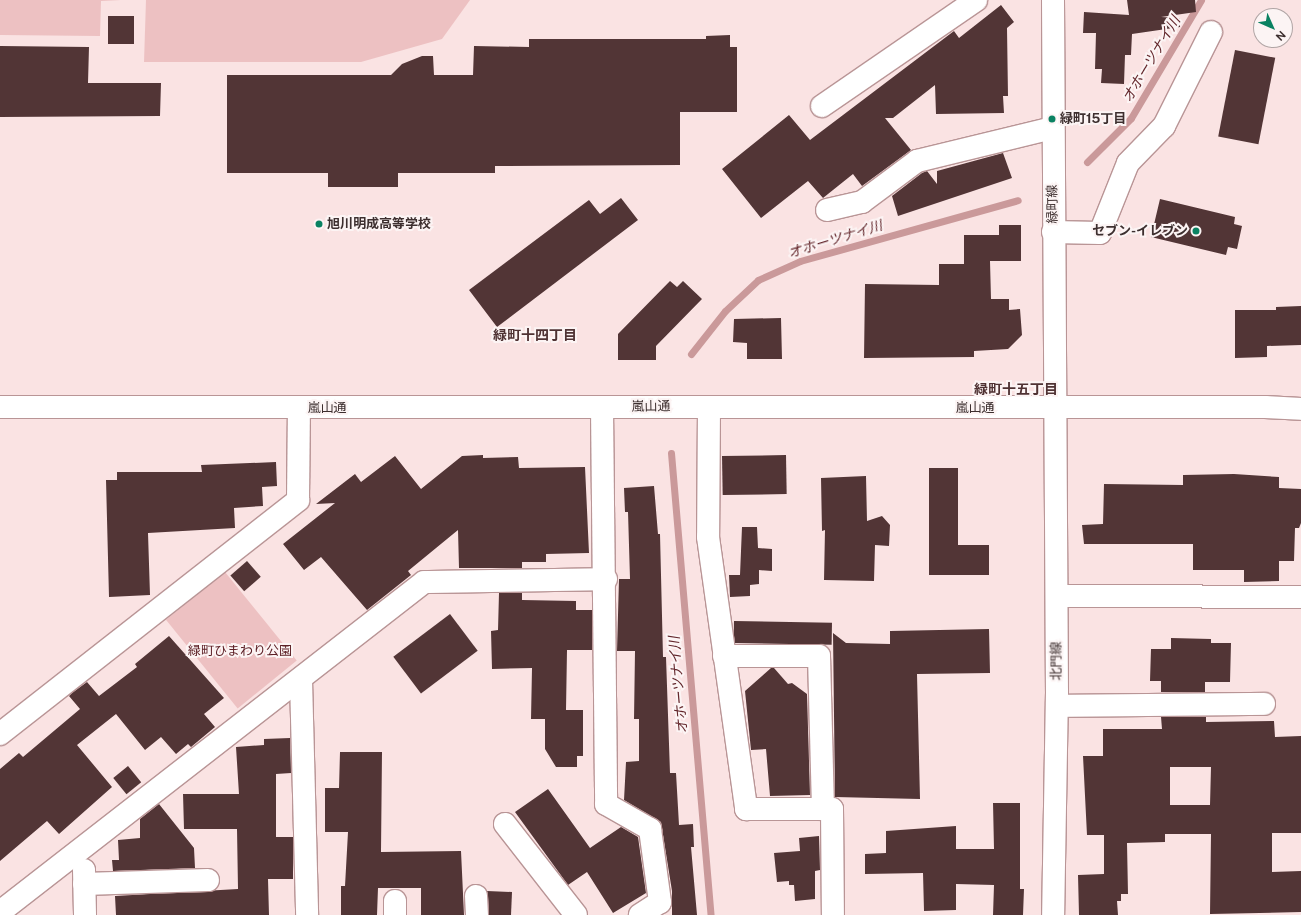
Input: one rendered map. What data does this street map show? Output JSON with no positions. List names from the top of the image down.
{
  "streets": {
    "street": ["緑町線", "嵐山通", "北門線"]
  },
  "crossings": [
    ["緑町線", "嵐山通"],
    ["緑町線", "北門線"],
    ["嵐山通", "北門線"]
  ],
  "districts": ["緑町十四丁目", "緑町十五丁目"],
  "water": ["オホーツナイ川"],
  "parks": ["緑町ひまわり公園"],
  "places": ["緑町15丁目", "旭川明成高等学校", "セブン-イレブン"],
  "north": "bottom right"
}
